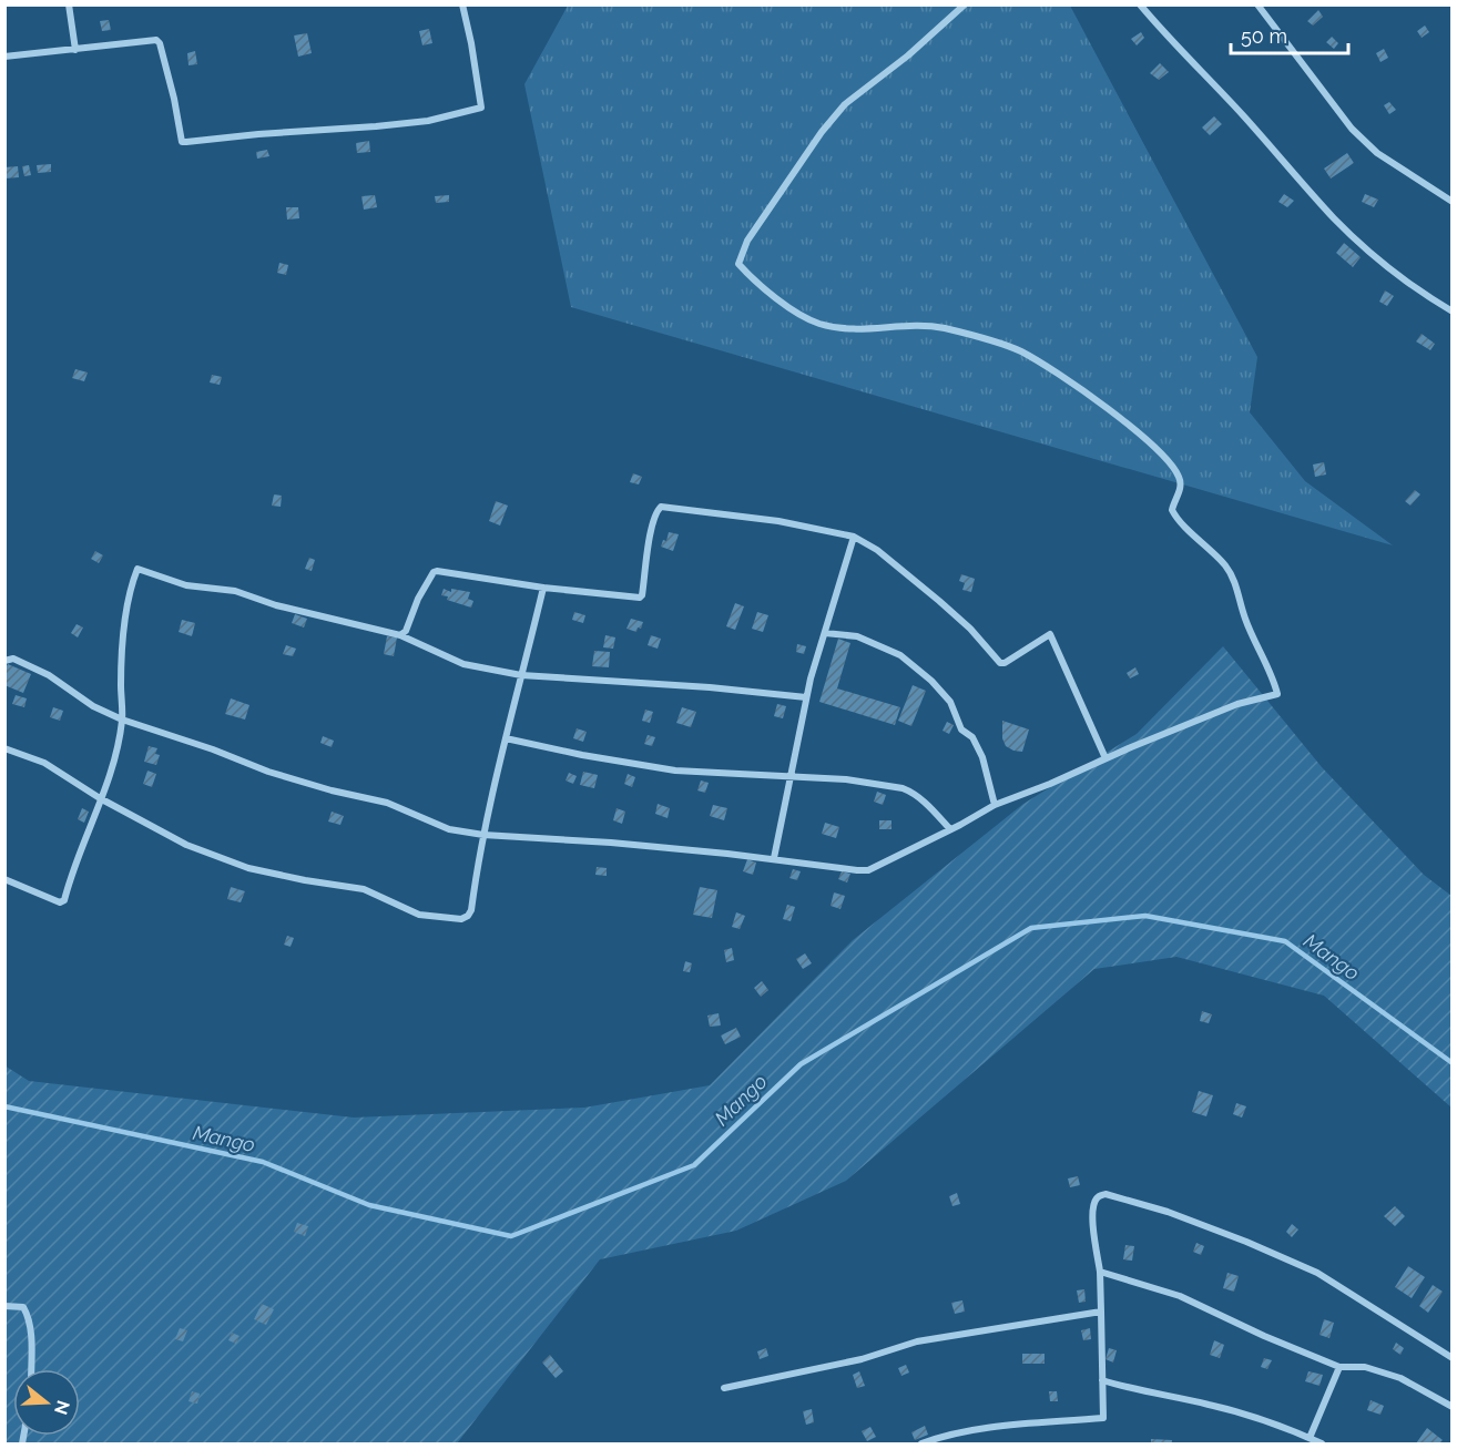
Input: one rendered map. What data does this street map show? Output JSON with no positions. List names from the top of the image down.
{
  "water": ["Mango"],
  "scale_bar": "50 m",
  "north": "right"
}
